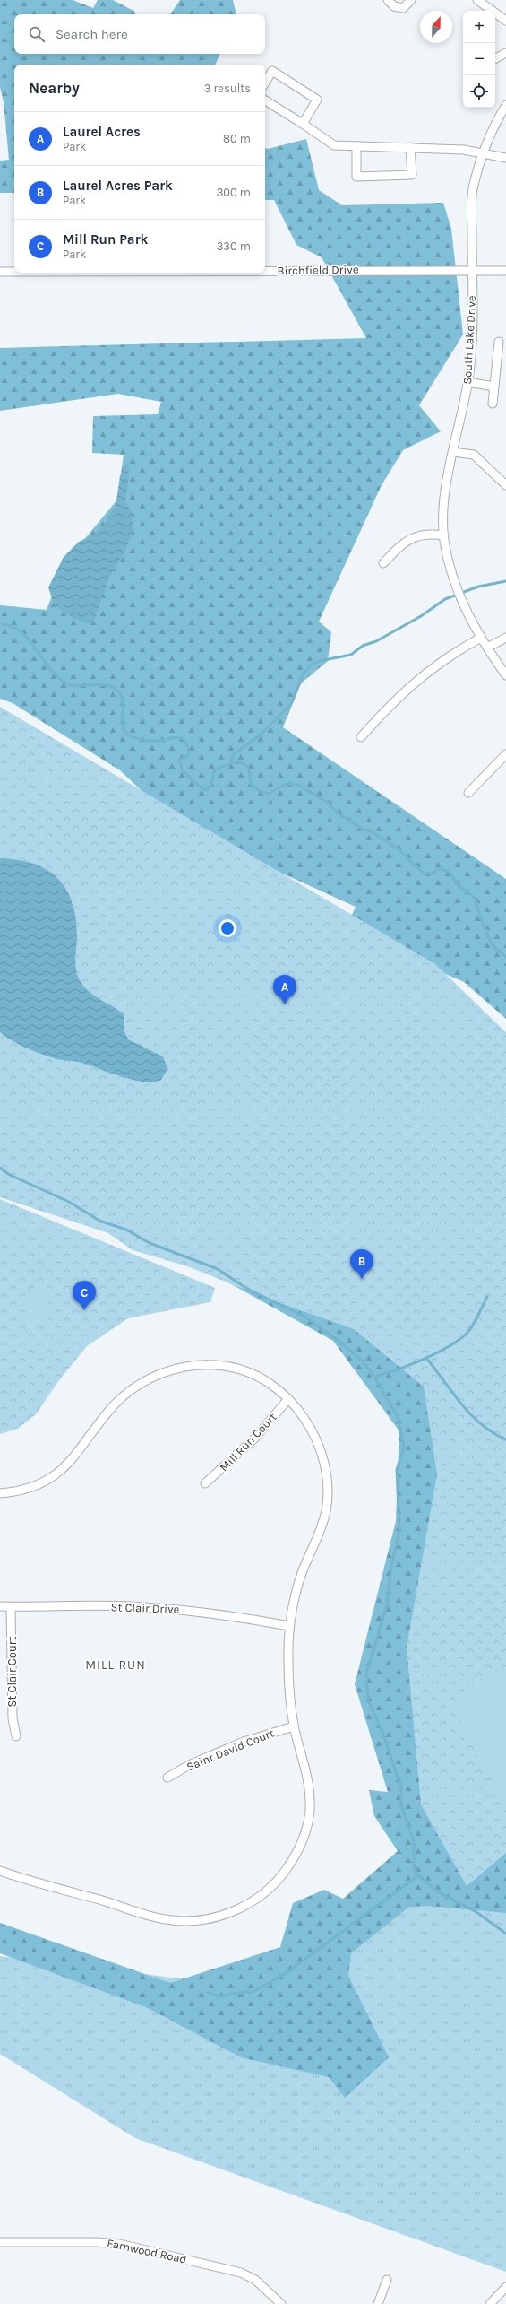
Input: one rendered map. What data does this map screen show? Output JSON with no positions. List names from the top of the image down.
{
  "streets": {
    "street": [
      "Birchfield Drive",
      "South Lake Drive",
      "Mill Run Court",
      "St Clair Drive",
      "St Clair Court",
      "Saint David Court",
      "Farnwood Road"
    ]
  },
  "crossings": [
    ["Birchfield Drive", "South Lake Drive"],
    ["St Clair Drive", "St Clair Court"]
  ],
  "districts": ["MILL RUN"],
  "north": "top",
  "page": {
    "map_buttons": ["+", "−"],
    "search": "Search here",
    "heading": ["Nearby", "3 results"],
    "list": [
      {
        "mark": "A",
        "name": "Laurel Acres",
        "note": "Park",
        "value": "80 m"
      },
      {
        "mark": "B",
        "name": "Laurel Acres Park",
        "note": "Park",
        "value": "300 m"
      },
      {
        "mark": "C",
        "name": "Mill Run Park",
        "note": "Park",
        "value": "330 m"
      }
    ],
    "pins": ["A", "B", "C"]
  }
}
